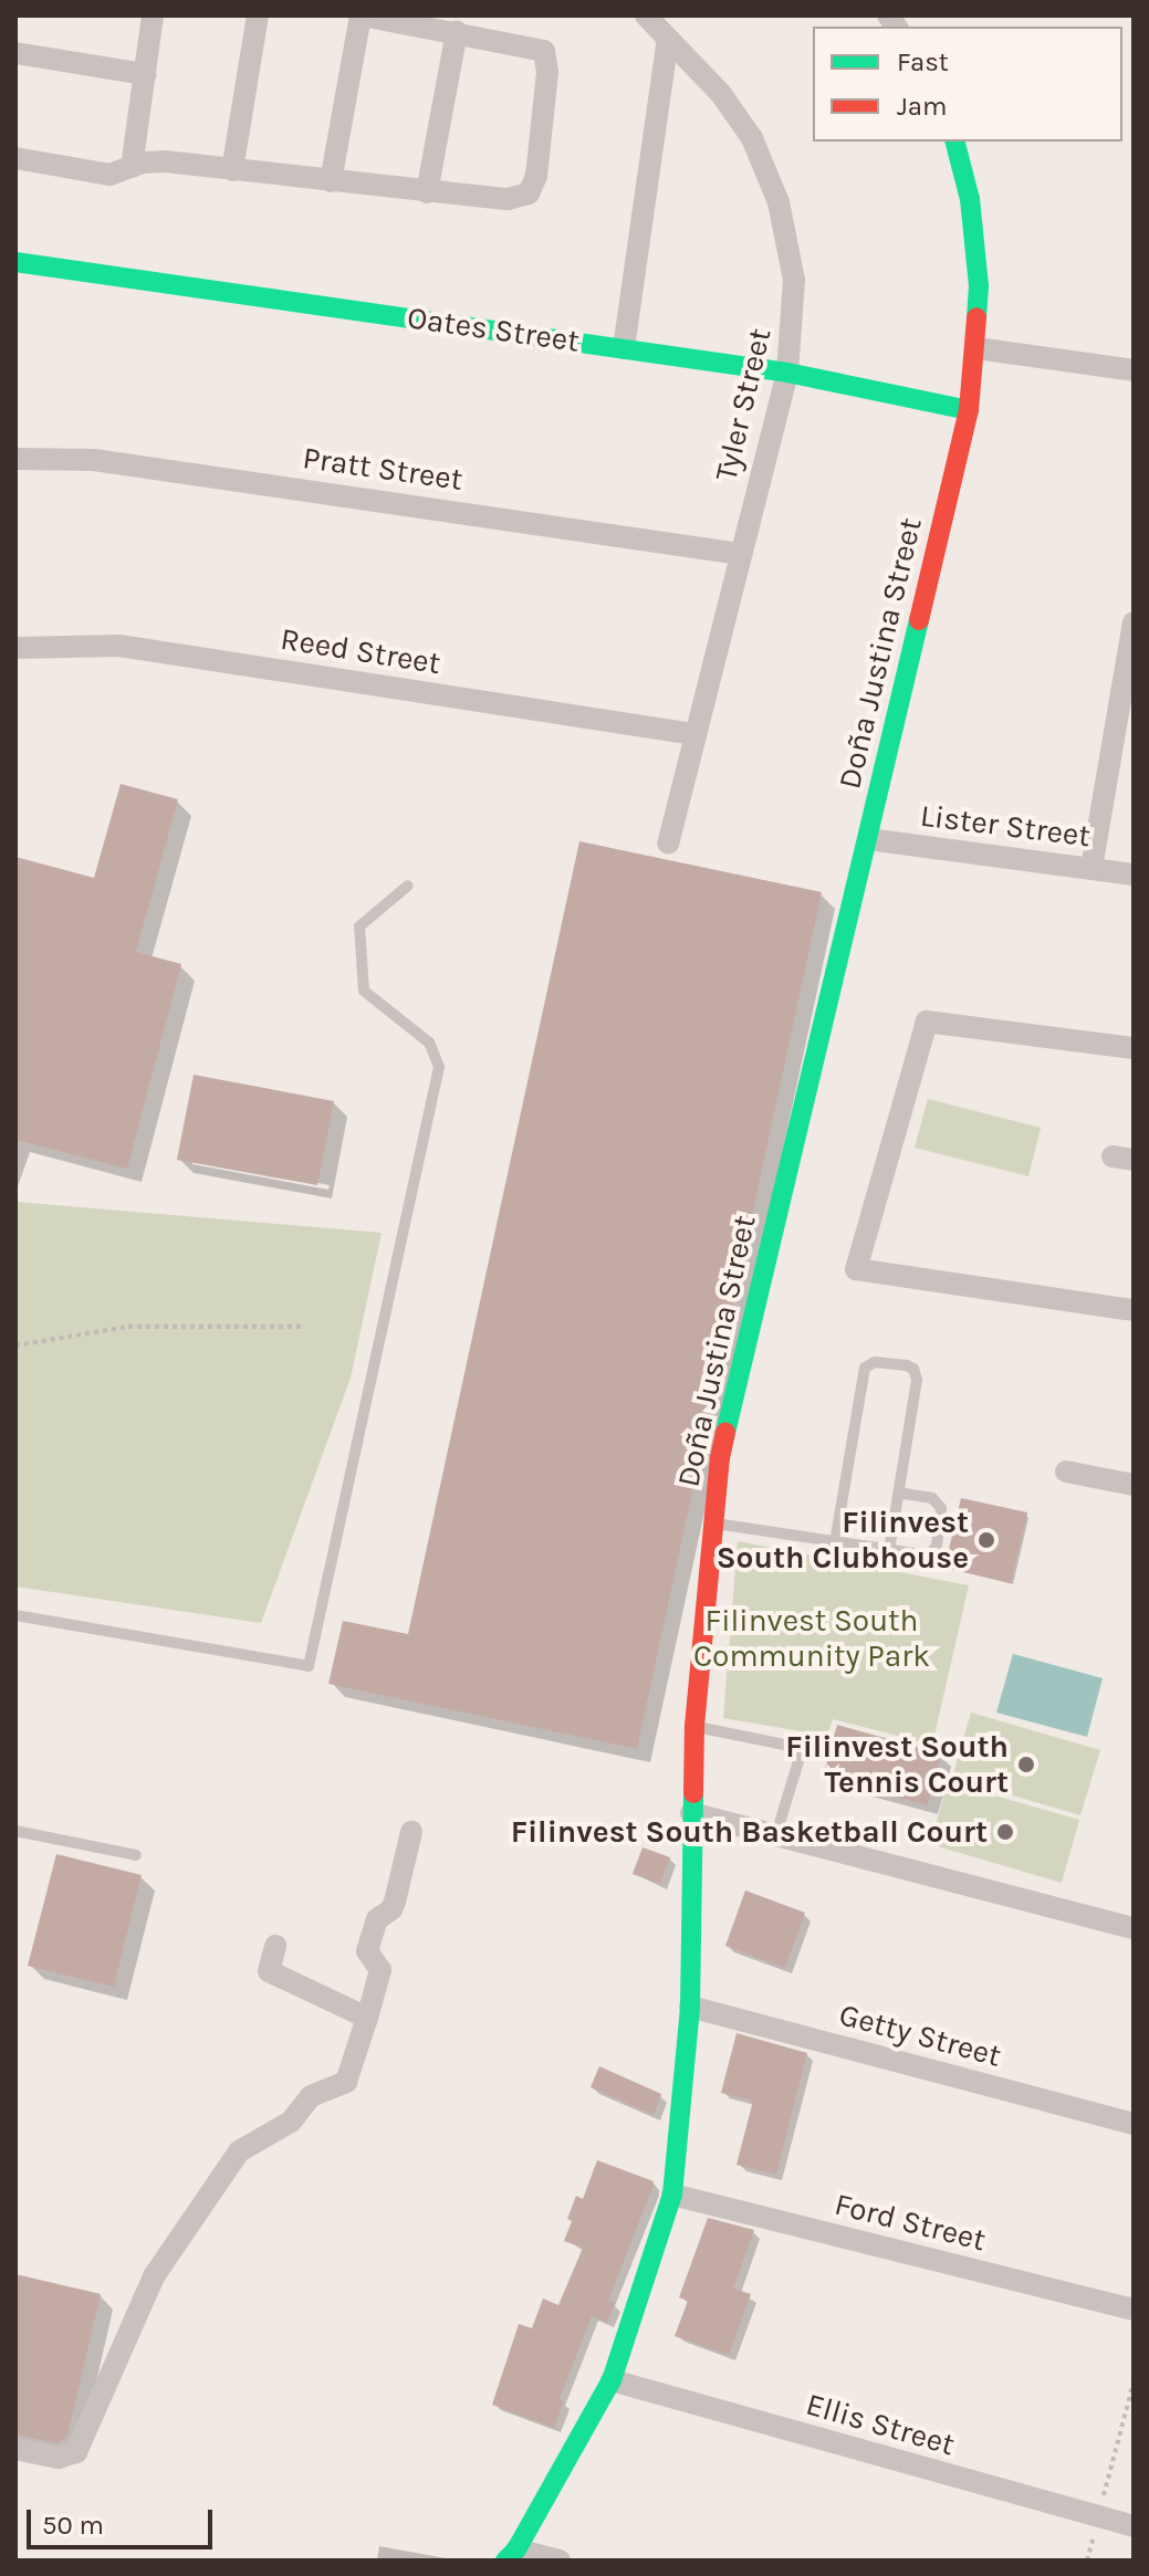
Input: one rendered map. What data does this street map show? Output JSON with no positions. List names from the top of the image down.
{
  "streets": {
    "street": [
      "Oates Street",
      "Tyler Street",
      "Pratt Street",
      "Reed Street",
      "Doña Justina Street",
      "Lister Street",
      "Getty Street",
      "Ford Street",
      "Ellis Street"
    ]
  },
  "crossings": [
    ["Oates Street", "Tyler Street"],
    ["Oates Street", "Doña Justina Street"],
    ["Tyler Street", "Pratt Street"],
    ["Tyler Street", "Reed Street"],
    ["Doña Justina Street", "Lister Street"],
    ["Doña Justina Street", "Getty Street"],
    ["Doña Justina Street", "Ford Street"],
    ["Doña Justina Street", "Ellis Street"]
  ],
  "parks": ["Filinvest South Community Park"],
  "places": ["Filinvest South Clubhouse", "Filinvest South Tennis Court", "Filinvest South Basketball Court"],
  "legend": ["Fast", "Jam"],
  "scale_bar": "50 m"
}
